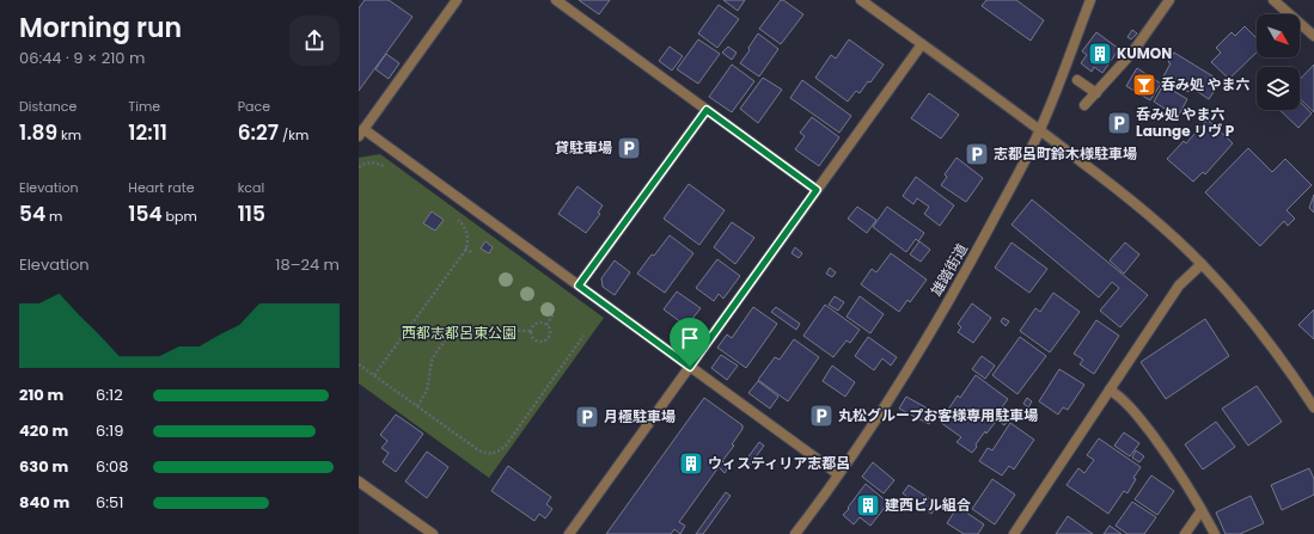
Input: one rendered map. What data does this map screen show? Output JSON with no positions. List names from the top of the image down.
{
  "streets": {
    "street": ["雄踏街道"]
  },
  "parks": ["西都志都呂東公園"],
  "places": {
    "building": ["KUMON", "ウィスティリア志都呂", "建西ビル組合"],
    "bar": ["呑み処 やま六"],
    "parking": [
      "呑み処 やま六 Launge リヴ P",
      "貸駐車場",
      "志都呂町鈴木様駐車場",
      "丸松グループお客様専用駐車場",
      "月極駐車場"
    ]
  },
  "north": "bottom right",
  "page": {
    "heading": ["Morning run", "06:44 · 9 × 210 m"],
    "stats": [
      ["Distance", "1.89 km"],
      ["Time", "12:11"],
      ["Pace", "6:27 /km"],
      ["Elevation", "54 m"],
      ["Heart rate", "154 bpm"],
      ["kcal", "115"]
    ],
    "chart": ["Elevation", "18–24 m"],
    "list": [
      {
        "name": "210 m",
        "note": "6:12"
      },
      {
        "name": "420 m",
        "note": "6:19"
      },
      {
        "name": "630 m",
        "note": "6:08"
      },
      {
        "name": "840 m",
        "note": "6:51"
      }
    ]
  }
}
